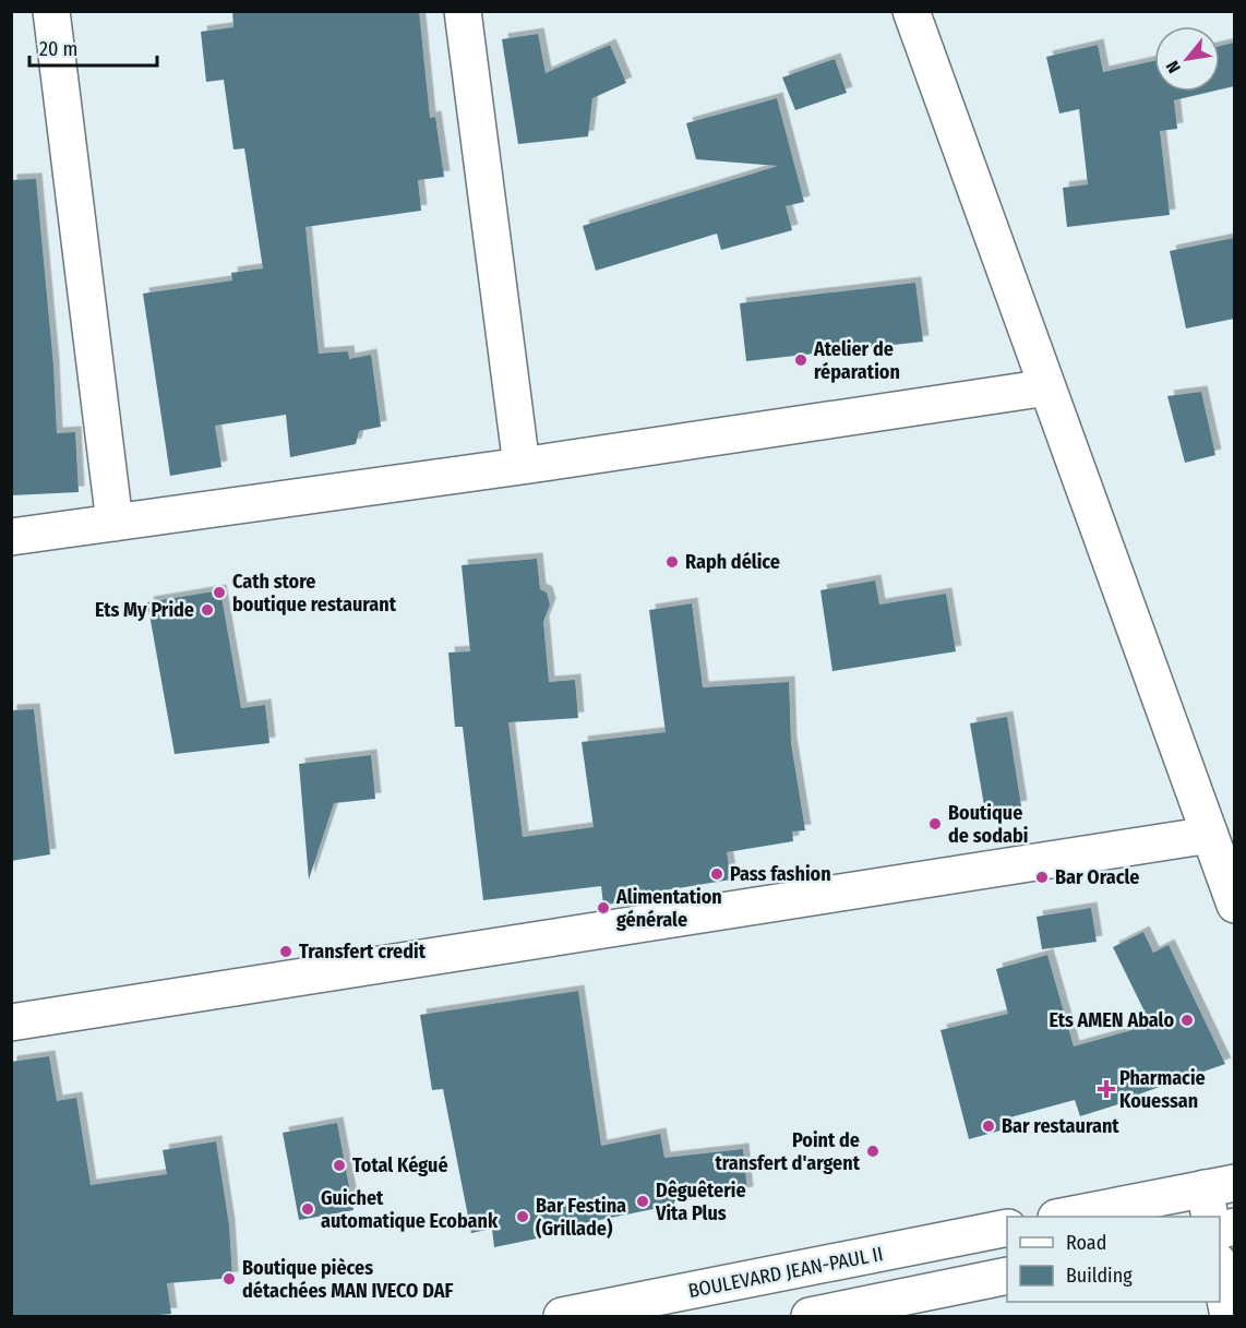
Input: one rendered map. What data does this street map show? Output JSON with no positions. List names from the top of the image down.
{
  "streets": {
    "street": ["BOULEVARD JEAN-PAUL II"]
  },
  "places": {
    "other": [
      "Atelier de réparation",
      "Raph délice",
      "Cath store boutique restaurant",
      "Ets My Pride",
      "Boutique de sodabi",
      "Pass fashion",
      "Bar Oracle",
      "Alimentation générale",
      "Transfert credit",
      "Ets AMEN Abalo",
      "Bar restaurant",
      "Point de transfert d'argent",
      "Total Kégué",
      "Dêguêterie Vita Plus",
      "Guichet automatique Ecobank",
      "Bar Festina (Grillade)",
      "Boutique pièces détachées MAN IVECO DAF"
    ],
    "health": ["Pharmacie Kouessan"]
  },
  "legend": ["Road", "Building"],
  "scale_bar": "20 m",
  "north": "bottom left"
}
